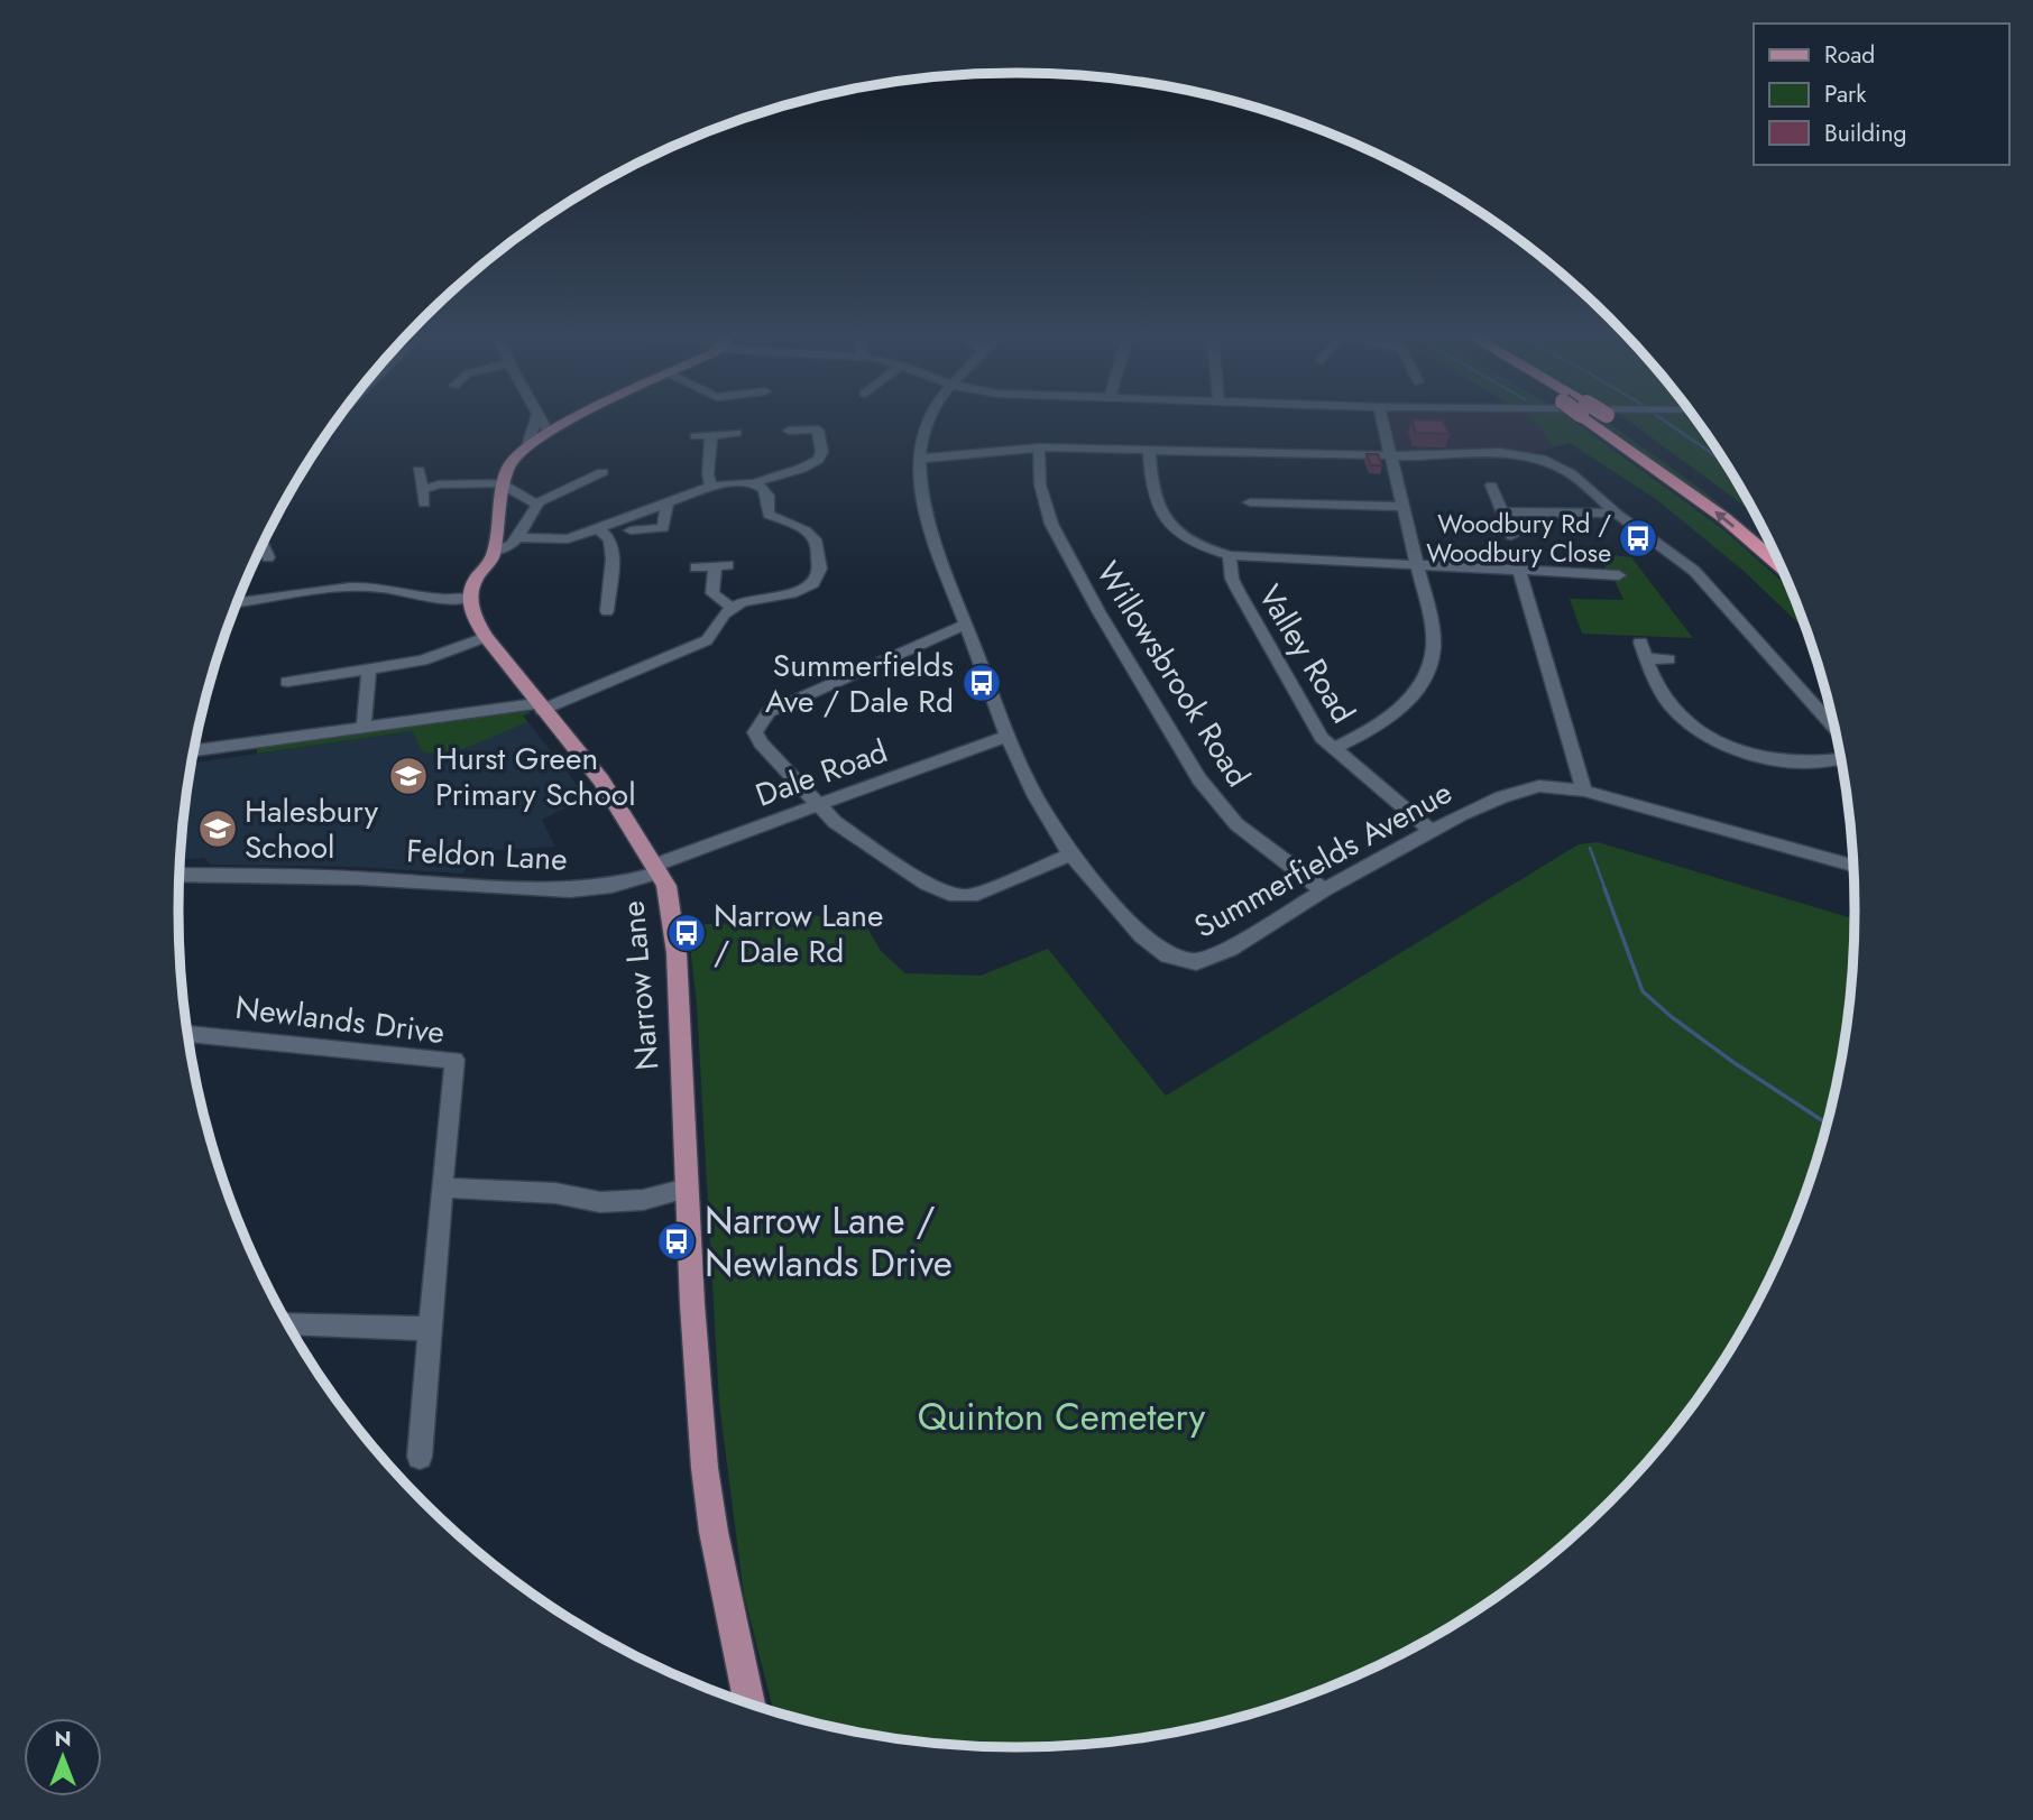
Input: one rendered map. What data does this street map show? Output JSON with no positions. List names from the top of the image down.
{
  "streets": {
    "main road": ["Narrow Lane"],
    "street": [
      "Valley Road",
      "Willowsbrook Road",
      "Dale Road",
      "Feldon Lane",
      "Summerfields Avenue",
      "Newlands Drive"
    ]
  },
  "crossings": [
    ["Valley Road", "Summerfields Avenue"],
    ["Willowsbrook Road", "Summerfields Avenue"],
    ["Dale Road", "Feldon Lane"],
    ["Dale Road", "Summerfields Avenue"],
    ["Dale Road", "Narrow Lane"],
    ["Feldon Lane", "Narrow Lane"]
  ],
  "parks": ["Quinton Cemetery"],
  "places": {
    "bus stop": [
      "Woodbury Rd / Woodbury Close",
      "Summerfields Ave / Dale Rd",
      "Narrow Lane / Dale Rd",
      "Narrow Lane / Newlands Drive"
    ],
    "school or university": ["Hurst Green Primary School", "Halesbury School"]
  },
  "legend": ["Road", "Park", "Building"],
  "north": "top"
}
